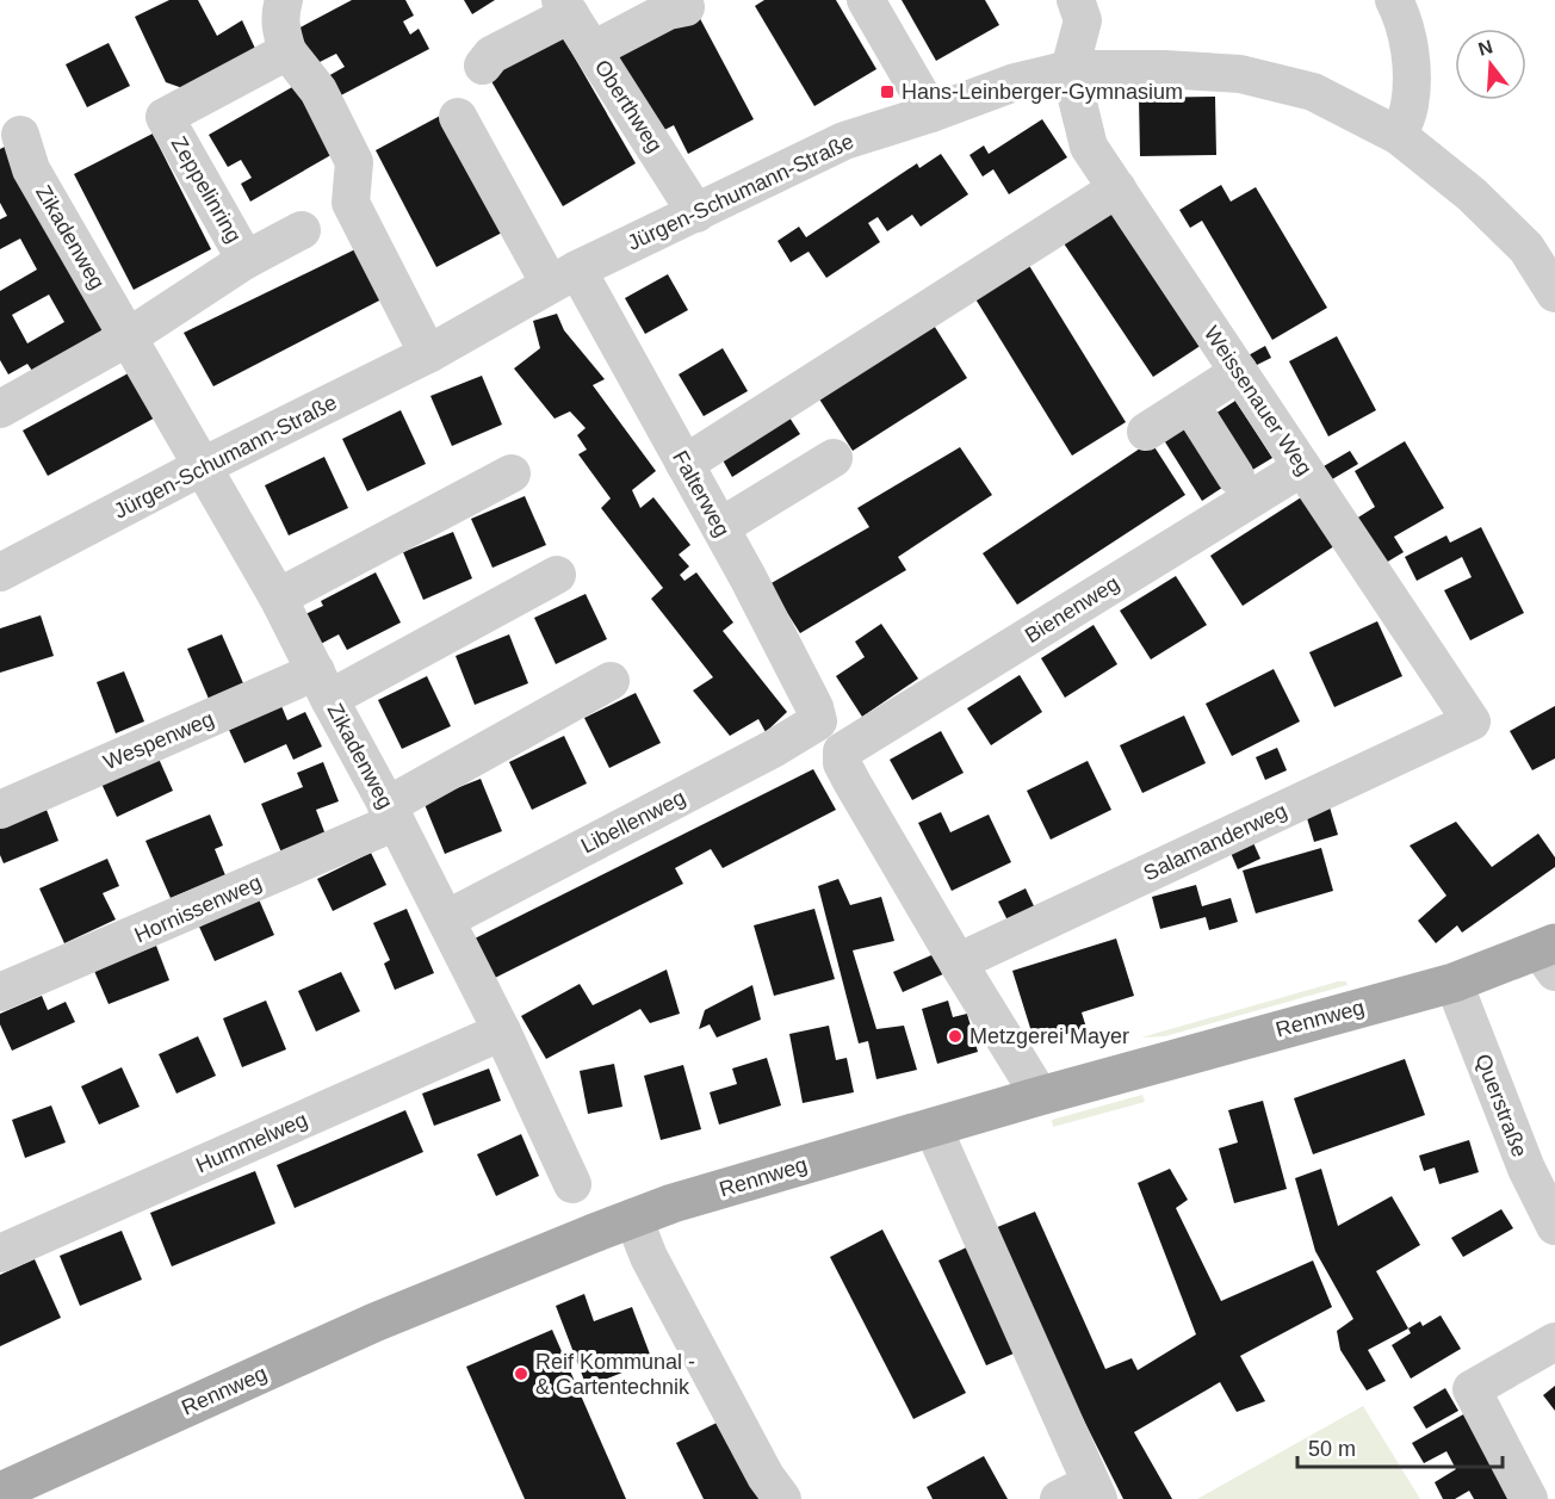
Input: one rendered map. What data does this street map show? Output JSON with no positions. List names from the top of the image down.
{
  "streets": {
    "main road": ["Rennweg"],
    "street": [
      "Oberthweg",
      "Zeppelinring",
      "Jürgen-Schumann-Straße",
      "Zikadenweg",
      "Weissenauer Weg",
      "Falterweg",
      "Bienenweg",
      "Wespenweg",
      "Libellenweg",
      "Salamanderweg",
      "Hornissenweg",
      "Querstraße",
      "Hummelweg"
    ]
  },
  "crossings": [
    ["Oberthweg", "Jürgen-Schumann-Straße"],
    ["Zeppelinring", "Zikadenweg"],
    ["Jürgen-Schumann-Straße", "Zikadenweg"],
    ["Jürgen-Schumann-Straße", "Weissenauer Weg"],
    ["Jürgen-Schumann-Straße", "Falterweg"],
    ["Zikadenweg", "Wespenweg"],
    ["Zikadenweg", "Libellenweg"],
    ["Zikadenweg", "Hornissenweg"],
    ["Zikadenweg", "Hummelweg"],
    ["Weissenauer Weg", "Bienenweg"],
    ["Weissenauer Weg", "Salamanderweg"],
    ["Falterweg", "Libellenweg"],
    ["Bienenweg", "Salamanderweg"],
    ["Rennweg", "Querstraße"]
  ],
  "places": {
    "transit": ["Hans-Leinberger-Gymnasium"],
    "other": ["Metzgerei Mayer", "Reif Kommunal - & Gartentechnik"]
  },
  "scale_bar": "50 m",
  "north": "top"
}
